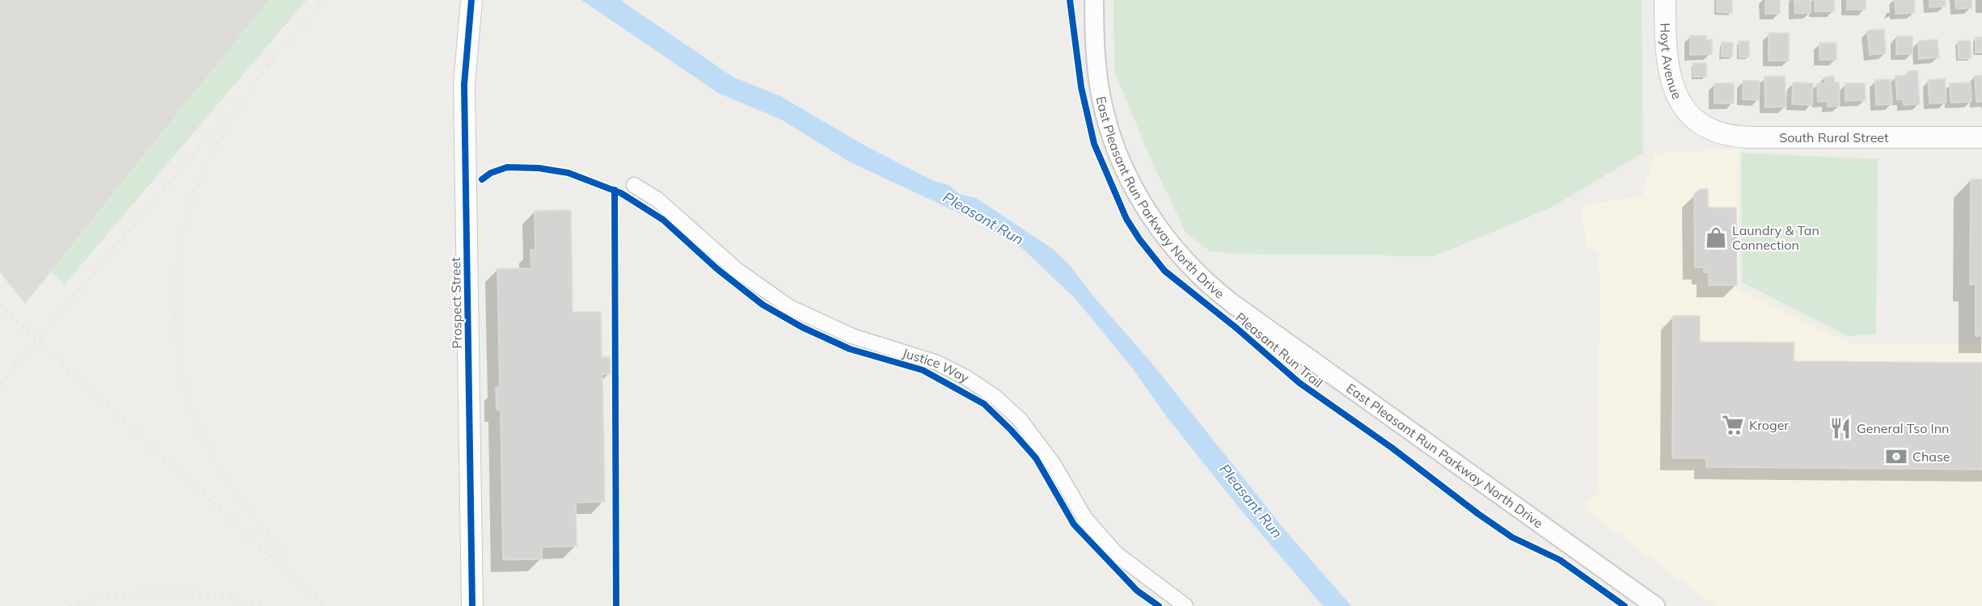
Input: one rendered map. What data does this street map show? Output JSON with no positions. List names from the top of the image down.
{
  "streets": {
    "main road": ["Hoyt Avenue", "South Rural Street", "Prospect Street"],
    "street": ["East Pleasant Run Parkway North Drive", "Justice Way"],
    "cycle path": ["Pleasant Run Trail"]
  },
  "crossings": [
    ["Hoyt Avenue", "South Rural Street"]
  ],
  "water": ["Pleasant Run"],
  "places": {
    "shop": ["Laundry & Tan Connection"],
    "supermarket": ["Kroger"],
    "restaurant": ["General Tso Inn"],
    "bank": ["Chase"]
  }
}
